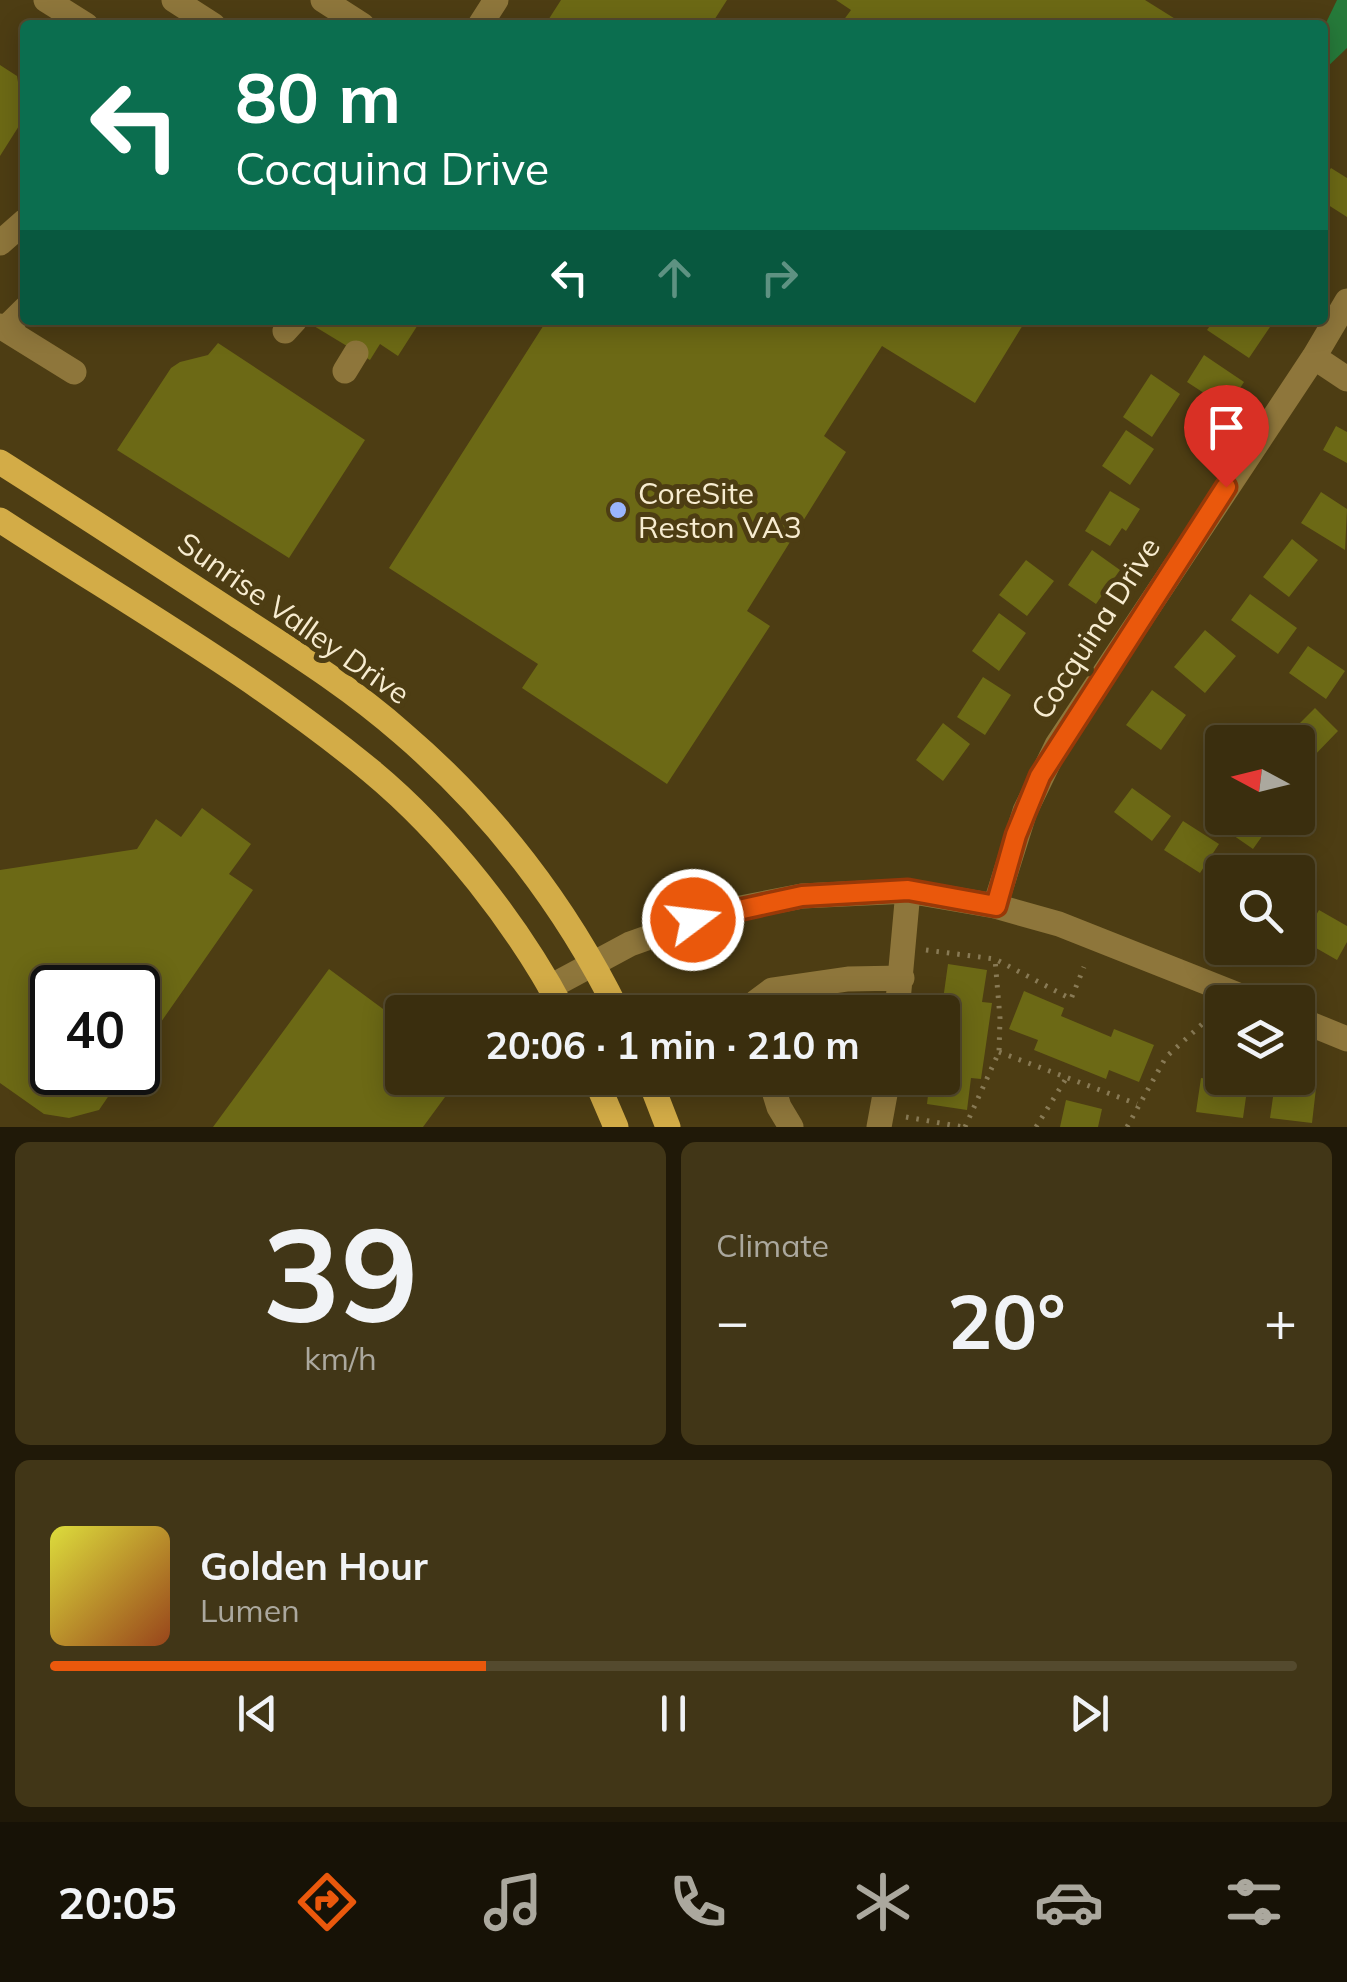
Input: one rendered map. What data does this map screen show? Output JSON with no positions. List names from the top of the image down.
{
  "streets": {
    "main road": ["Sunrise Valley Drive"],
    "street": ["Cocquina Drive"]
  },
  "places": ["CoreSite Reston VA3"],
  "north": "left",
  "page": {
    "turn": ["80 m", "Cocquina Drive"],
    "limit": "40",
    "trip": "20:06 · 1 min · 210 m",
    "tile": [
      ["39", "km/h"],
      "Climate"
    ],
    "heat": ["−", "20°", "+"],
    "song": ["Golden Hour", "Lumen"],
    "tabs": "20:05"
  }
}
